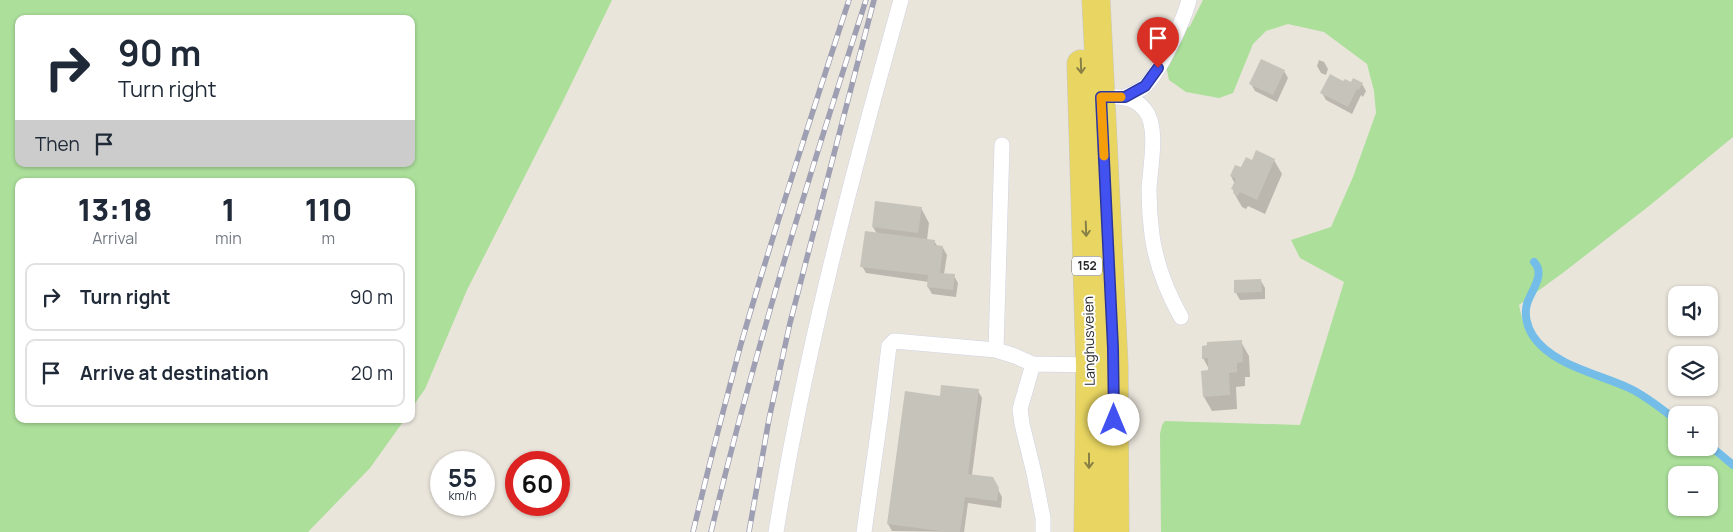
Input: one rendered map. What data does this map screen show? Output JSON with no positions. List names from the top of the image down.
{
  "streets": {
    "main road": ["152", "Langhusveien"]
  },
  "page": {
    "turn": ["90 m", "Turn right"],
    "then": "Then",
    "eta": [
      "13:18",
      "Arrival",
      "1",
      "min",
      "110",
      "m"
    ],
    "list": [
      {
        "name": "Turn right",
        "value": "90 m"
      },
      {
        "name": "Arrive at destination",
        "value": "20 m"
      }
    ],
    "map_buttons": ["+", "−"],
    "speed": "55 km/h",
    "limit": "60"
  }
}
